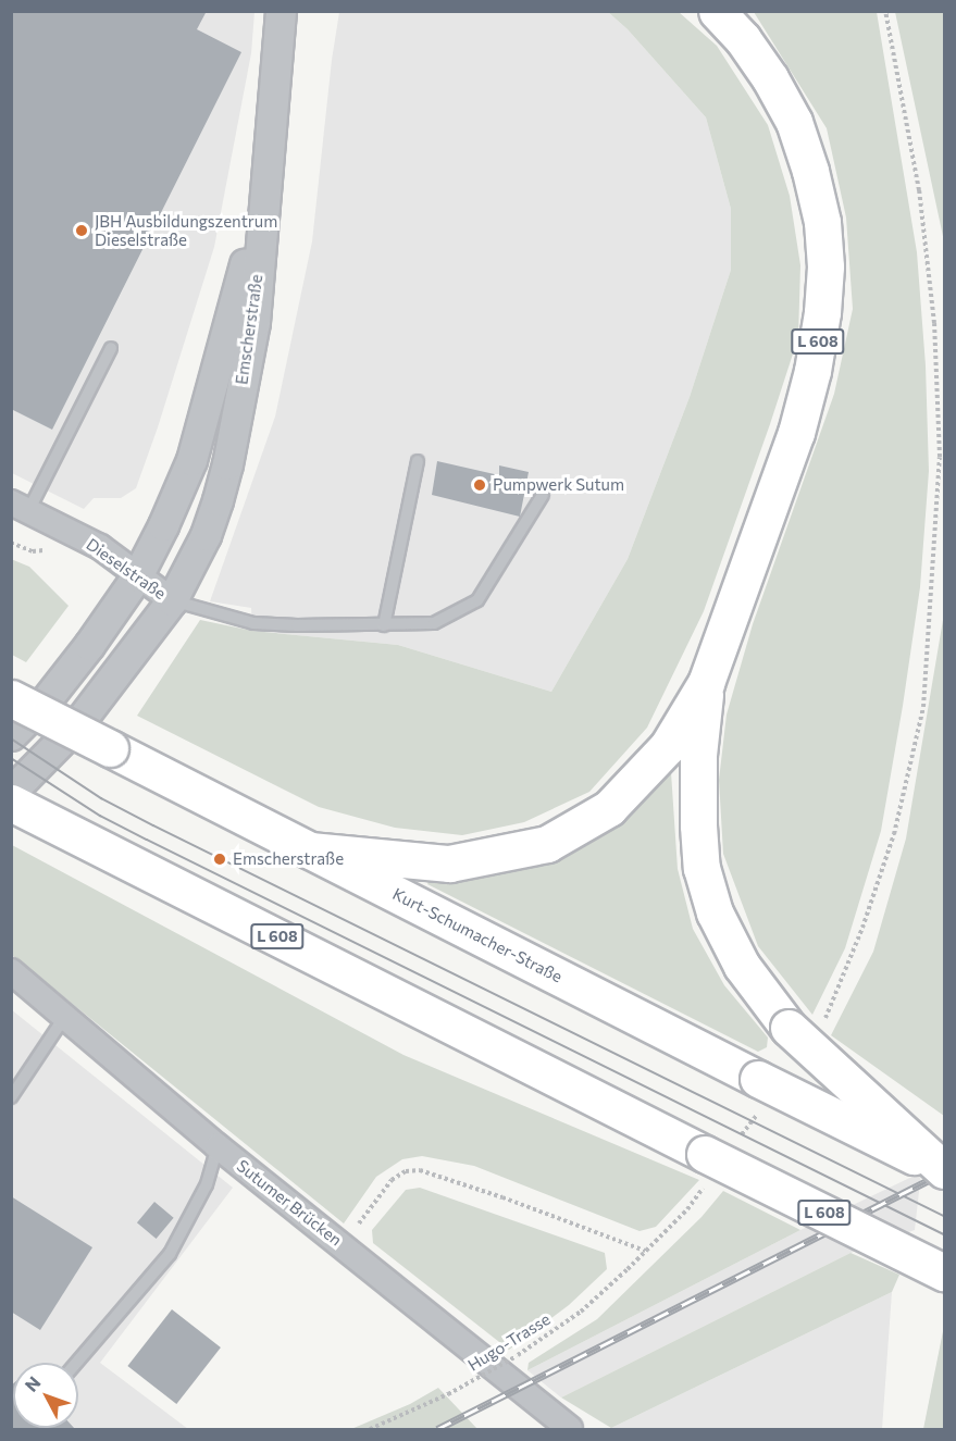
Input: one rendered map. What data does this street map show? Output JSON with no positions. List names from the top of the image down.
{
  "streets": {
    "main road": ["L 608", "Kurt-Schumacher-Straße"],
    "street": ["Emscherstraße", "Dieselstraße", "Sutumer Brücken"],
    "path": ["Hugo-Trasse"]
  },
  "crossings": [
    ["Emscherstraße", "Dieselstraße"],
    ["L 608", "Kurt-Schumacher-Straße"],
    ["L 608", "Hugo-Trasse"]
  ],
  "places": ["JBH Ausbildungszentrum Dieselstraße", "Pumpwerk Sutum", "Emscherstraße"],
  "north": "top left"
}
